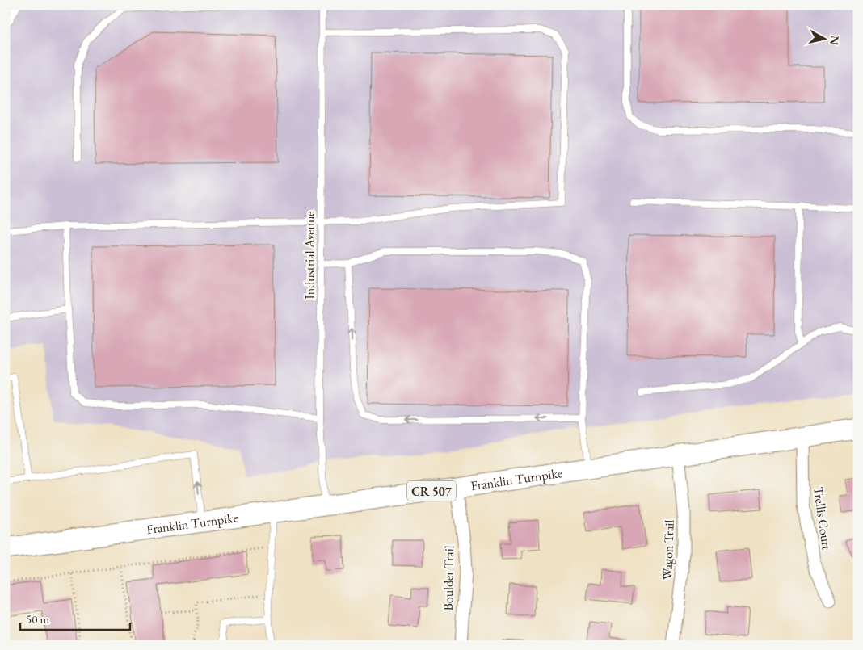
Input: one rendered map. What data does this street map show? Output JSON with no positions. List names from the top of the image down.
{
  "streets": {
    "main road": ["Franklin Turnpike", "CR 507"],
    "street": ["Trellis Court", "Wagon Trail", "Boulder Trail"],
    "lane": ["Industrial Avenue"]
  },
  "crossings": [
    ["Industrial Avenue", "Franklin Turnpike"],
    ["Franklin Turnpike", "Trellis Court"],
    ["Franklin Turnpike", "Wagon Trail"],
    ["Franklin Turnpike", "Boulder Trail"]
  ],
  "scale_bar": "50 m",
  "north": "right"
}
